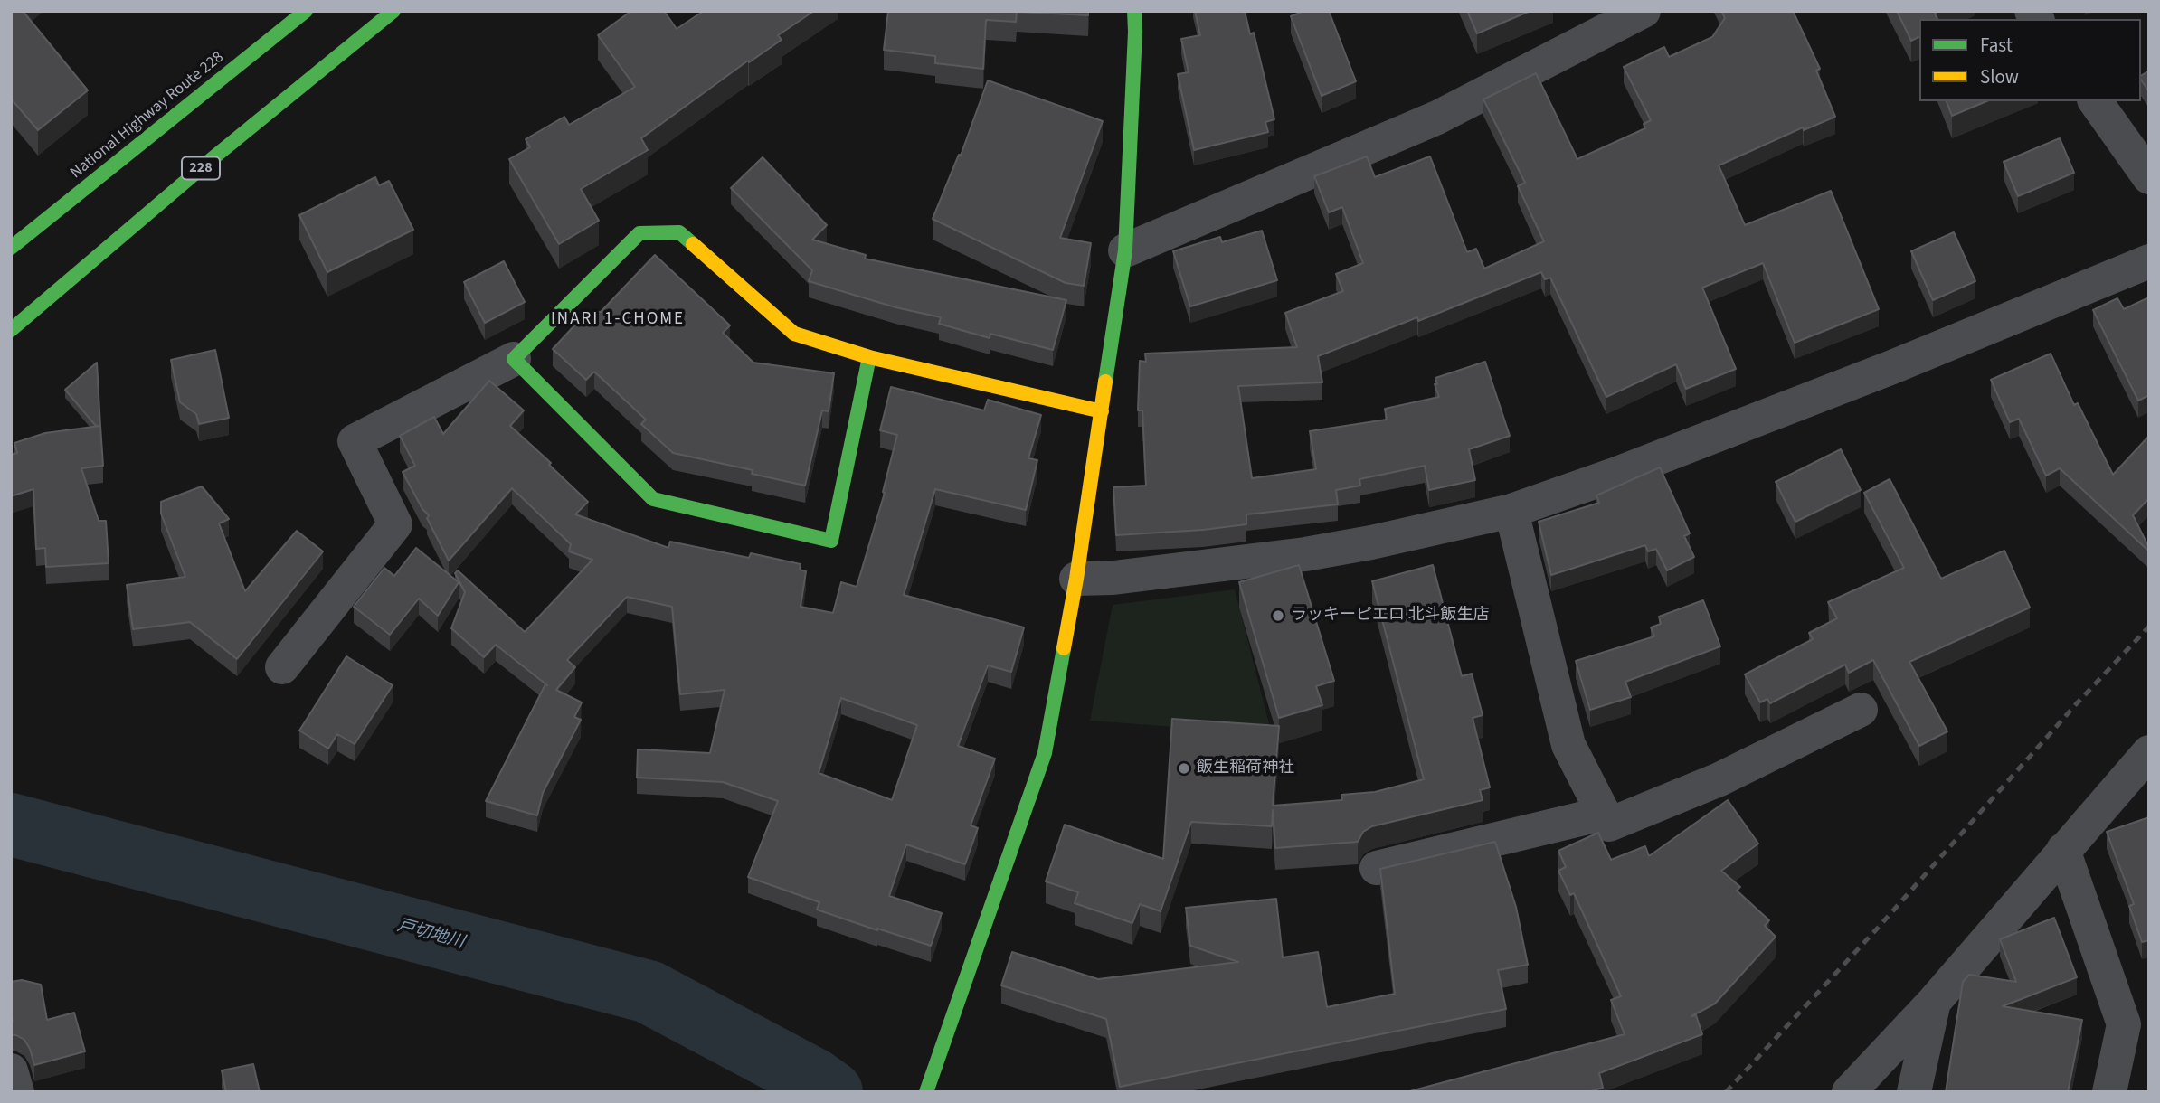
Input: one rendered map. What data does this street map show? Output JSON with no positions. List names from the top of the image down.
{
  "streets": {
    "main road": ["National Highway Route 228", "228"]
  },
  "districts": ["INARI 1-CHOME"],
  "water": ["戸切地川"],
  "places": ["ラッキーピエロ 北斗飯生店", "飯生稲荷神社"],
  "legend": ["Fast", "Slow"]
}
